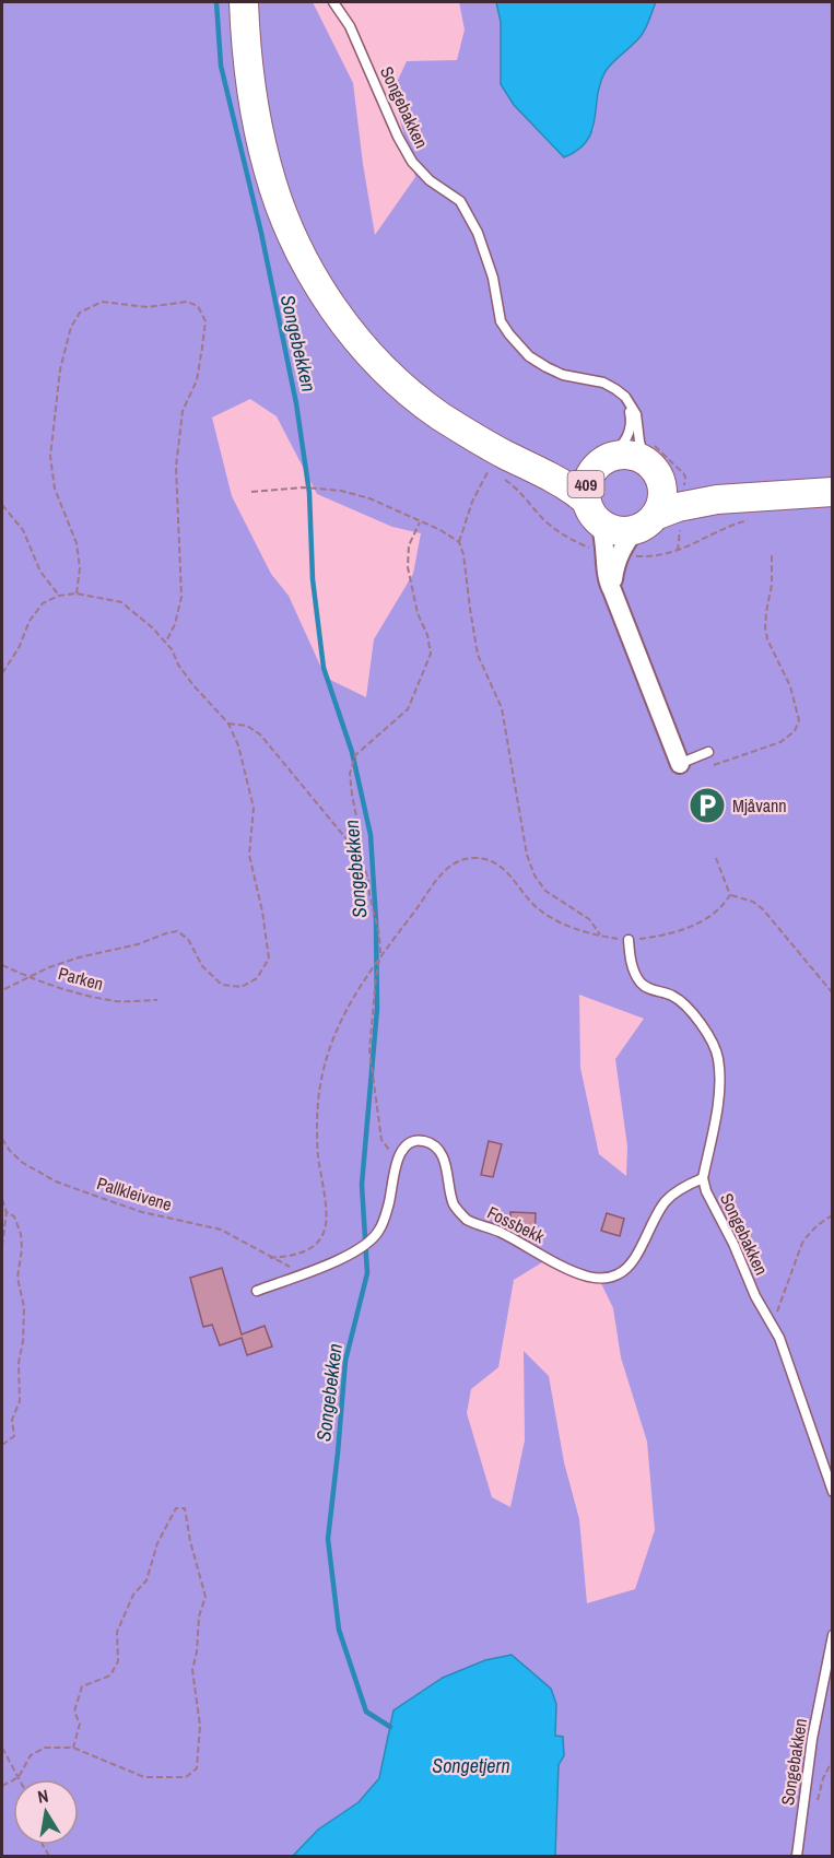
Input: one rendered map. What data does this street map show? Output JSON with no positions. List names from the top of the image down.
{
  "streets": {
    "main road": ["409"],
    "lane": ["Songebakken", "Fossbekk"],
    "path": ["Parken", "Pallkleivene"]
  },
  "crossings": [
    ["Songebakken", "Fossbekk"]
  ],
  "water": ["Songebekken", "Songetjern"],
  "places": {
    "parking": ["Mjåvann"]
  },
  "north": "top"
}
